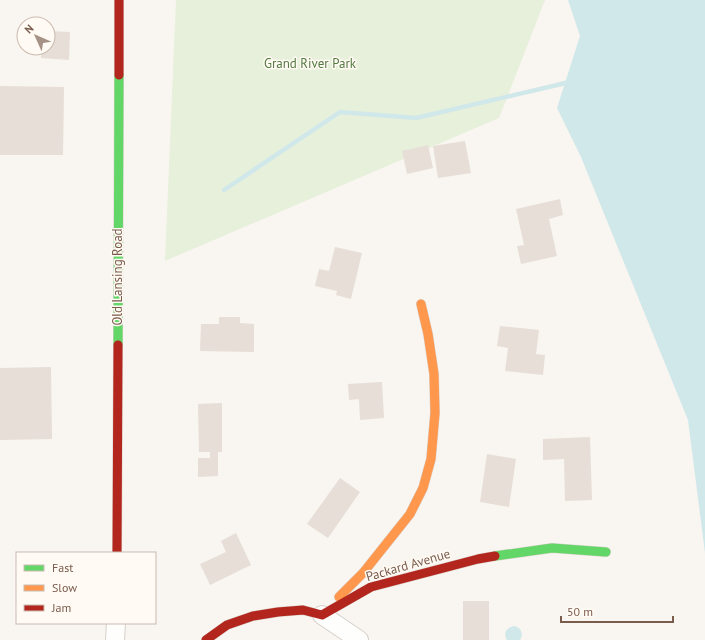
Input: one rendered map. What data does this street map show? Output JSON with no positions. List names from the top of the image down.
{
  "streets": {
    "street": ["Old Lansing Road", "Packard Avenue"]
  },
  "parks": ["Grand River Park"],
  "legend": ["Fast", "Slow", "Jam"],
  "scale_bar": "50 m",
  "north": "top left"
}
